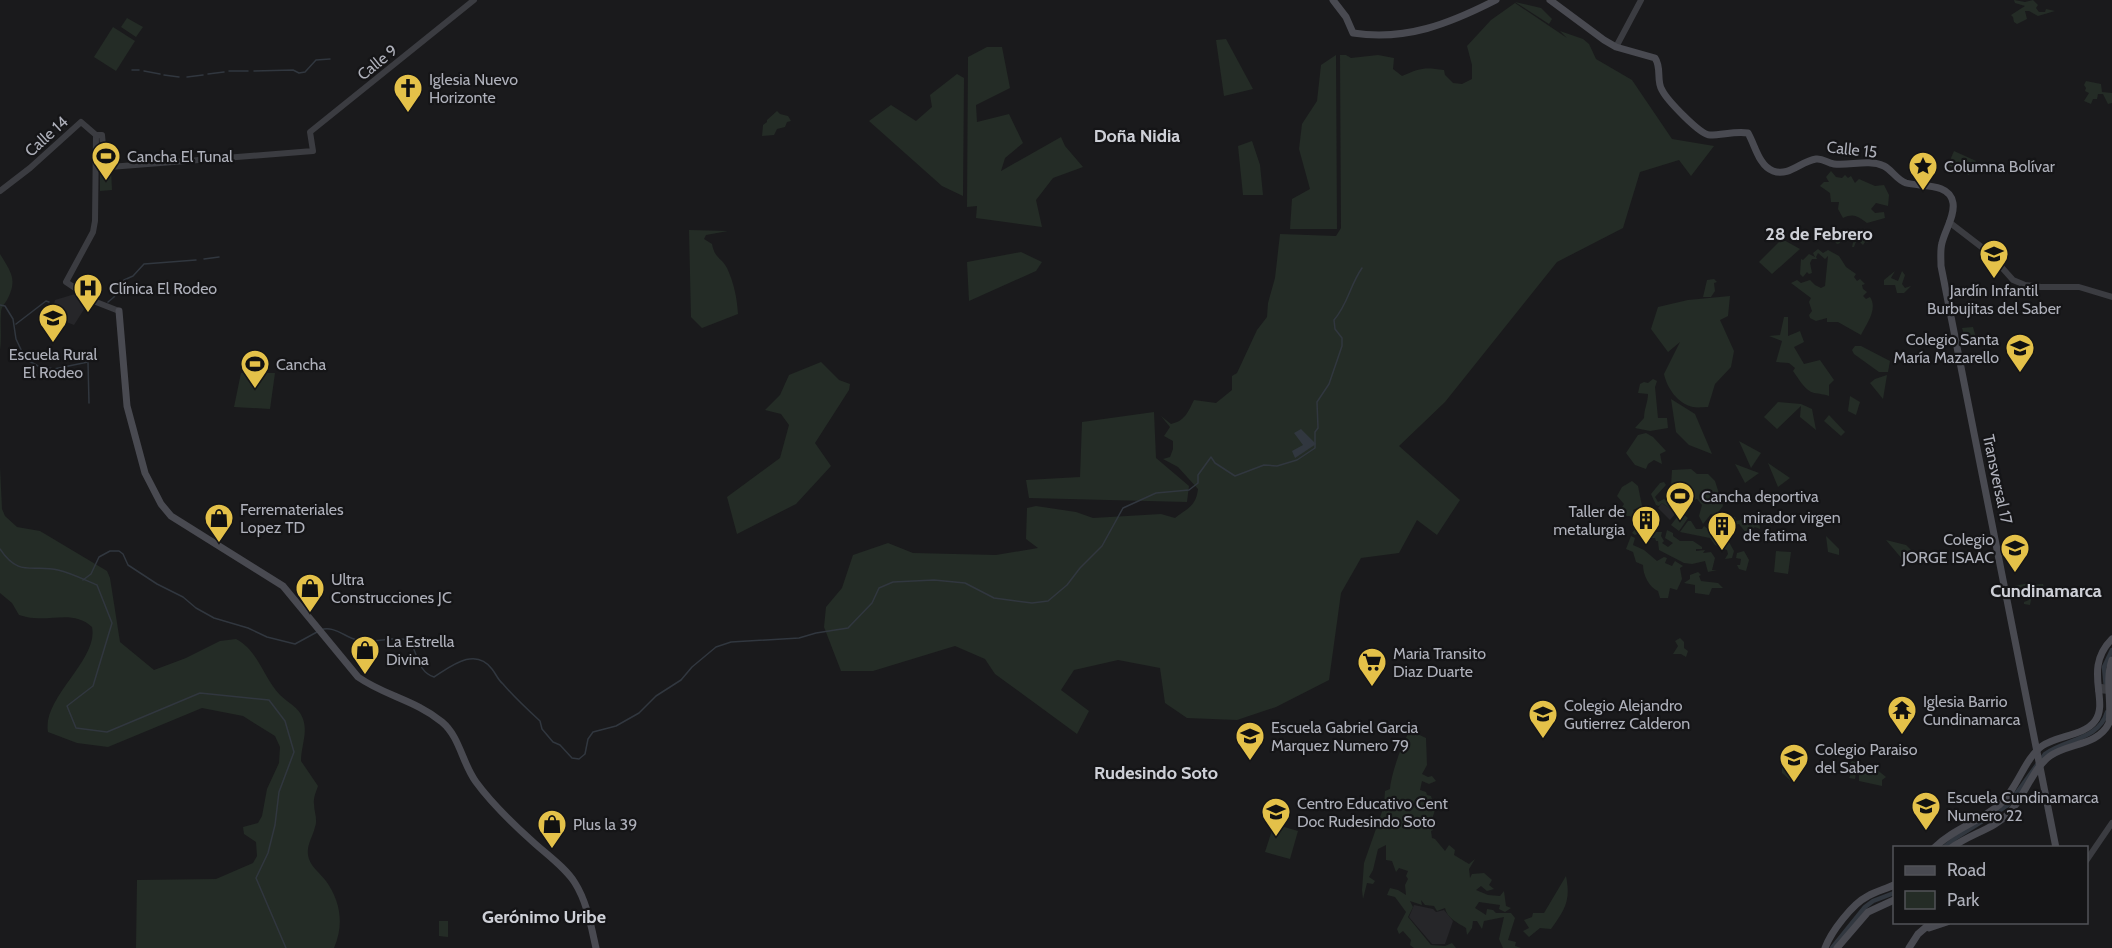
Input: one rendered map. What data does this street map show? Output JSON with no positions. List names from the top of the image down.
{
  "streets": {
    "main road": ["Calle 15", "Transversal 17"],
    "street": ["Calle 9", "Calle 14"]
  },
  "crossings": [
    ["Calle 15", "Transversal 17"]
  ],
  "districts": [
    "Doña Nidia",
    "28 de Febrero",
    "Cundinamarca",
    "Rudesindo Soto",
    "Gerónimo Uribe"
  ],
  "places": {
    "church": ["Iglesia Nuevo Horizonte"],
    "sports": ["Cancha El Tunal", "Cancha", "Cancha deportiva"],
    "place": ["Columna Bolívar"],
    "school or university": [
      "Jardín Infantil Burbujitas del Saber",
      "Escuela Rural El Rodeo",
      "Colegio Santa María Mazarello",
      "Colegio JORGE ISAAC",
      "Colegio Alejandro Gutierrez Calderon",
      "Escuela Gabriel Garcia Marquez Numero 79",
      "Colegio Paraiso del Saber",
      "Escuela Cundinamarca Numero 22",
      "Centro Educativo Cent Doc Rudesindo Soto"
    ],
    "hospital": ["Clínica El Rodeo"],
    "shop": [
      "Ferremateriales Lopez TD",
      "Ultra Construcciones JC",
      "La Estrella Divina",
      "Plus la 39"
    ],
    "building": ["Taller de metalurgia", "mirador virgen de fatima"],
    "supermarket": ["Maria Transito Diaz Duarte"],
    "temple": ["Iglesia Barrio Cundinamarca"]
  },
  "legend": ["Road", "Park"]
}
